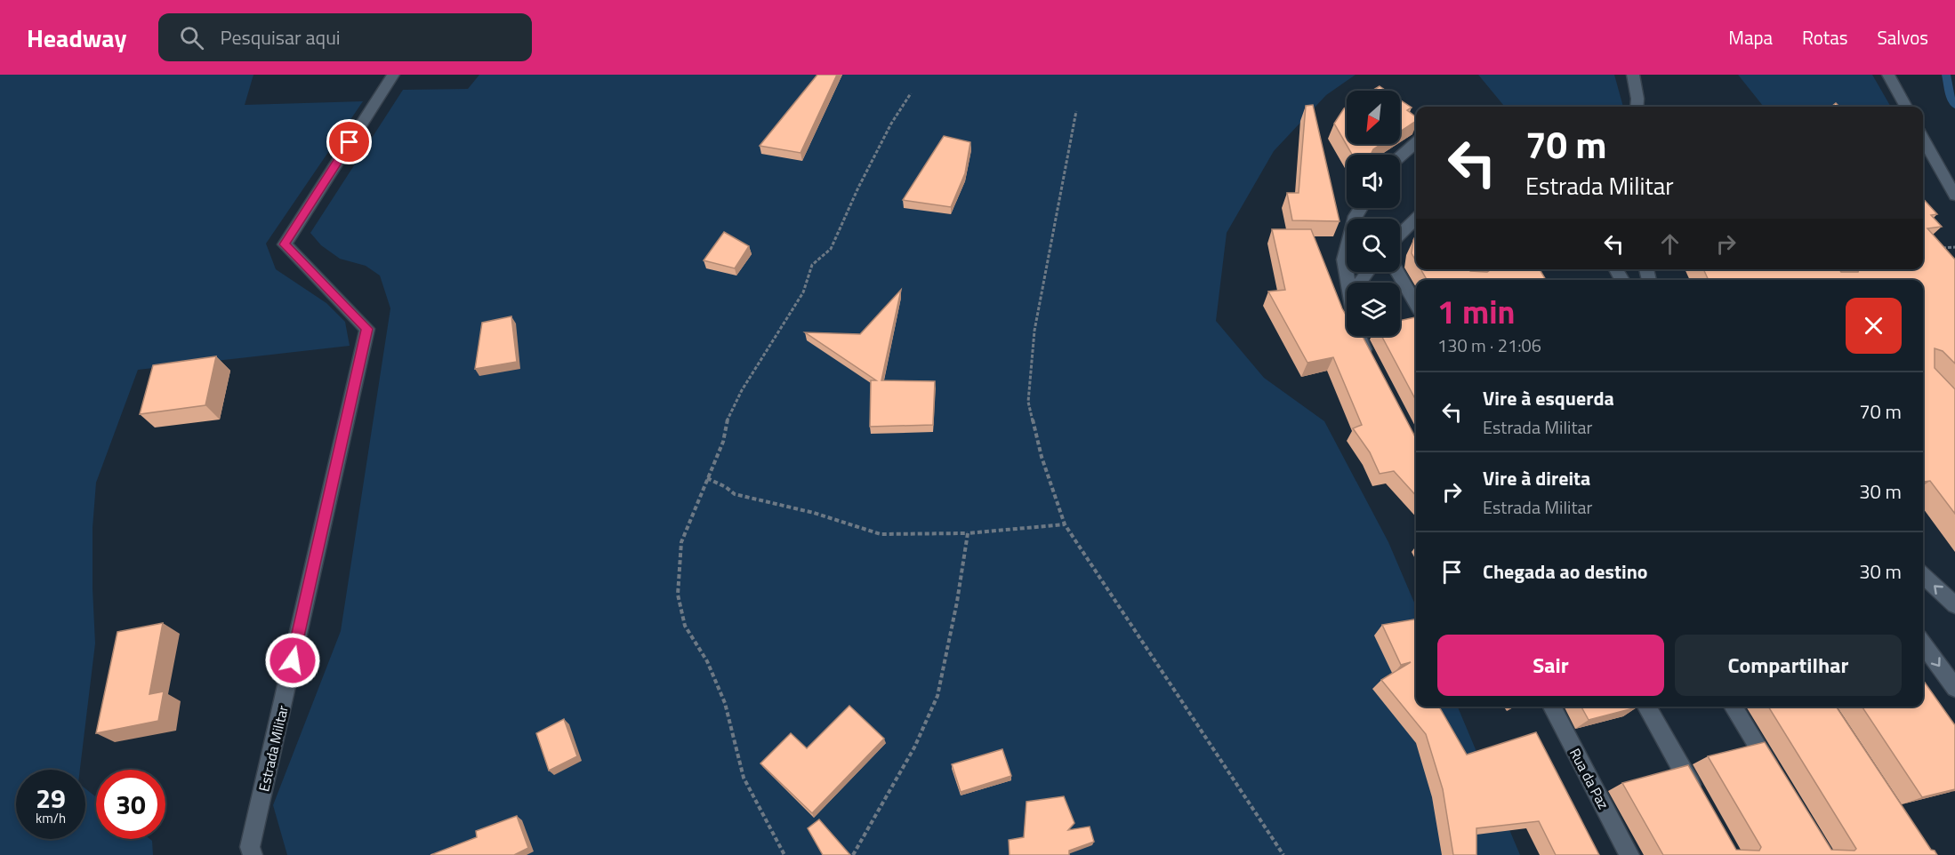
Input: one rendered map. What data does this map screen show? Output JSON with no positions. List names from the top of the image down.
{
  "streets": {
    "street": ["Estrada Militar", "Rua da Paz"]
  },
  "north": "bottom left",
  "page": {
    "header": "Headway",
    "search": "Pesquisar aqui",
    "nav": ["Mapa", "Rotas", "Salvos"],
    "turn": ["70 m", "Estrada Militar"],
    "heading": ["1 min", "130 m · 21:06"],
    "list": [
      {
        "name": "Vire à esquerda",
        "note": "Estrada Militar",
        "value": "70 m"
      },
      {
        "name": "Vire à direita",
        "note": "Estrada Militar",
        "value": "30 m"
      },
      {
        "name": "Chegada ao destino",
        "value": "30 m"
      }
    ],
    "buttons": ["Sair", "Compartilhar"],
    "speed": "29 km/h",
    "limit": "30"
  }
}
